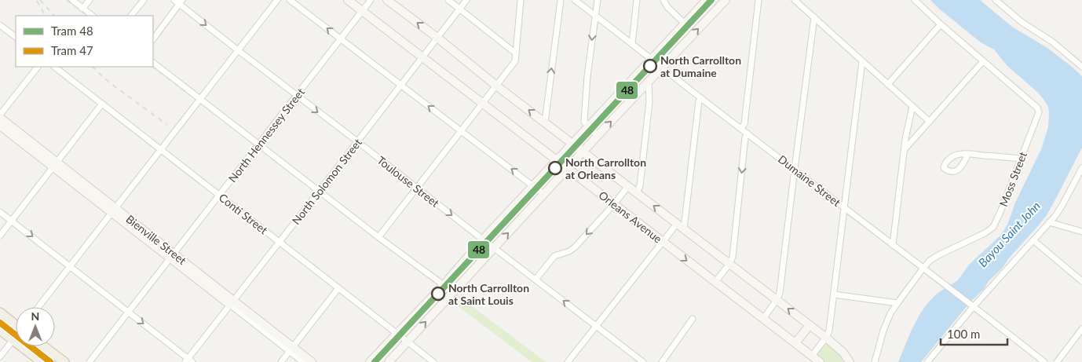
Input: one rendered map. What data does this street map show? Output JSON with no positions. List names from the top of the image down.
{
  "streets": {
    "street": [
      "North Hennessey Street",
      "Moss Street",
      "Dumaine Street",
      "North Solomon Street",
      "Toulouse Street",
      "Conti Street",
      "Orleans Avenue",
      "Bienville Street"
    ]
  },
  "crossings": [
    ["North Hennessey Street", "Toulouse Street"],
    ["North Hennessey Street", "Conti Street"],
    ["North Hennessey Street", "Orleans Avenue"],
    ["North Hennessey Street", "Bienville Street"],
    ["Moss Street", "Dumaine Street"],
    ["North Solomon Street", "Toulouse Street"],
    ["North Solomon Street", "Conti Street"],
    ["North Solomon Street", "Orleans Avenue"],
    ["North Solomon Street", "Bienville Street"]
  ],
  "water": ["Bayou Saint John"],
  "places": ["North Carrollton at Dumaine", "North Carrollton at Orleans", "North Carrollton at Saint Louis"],
  "lines": ["tram line 48", "tram line 47"],
  "legend": ["Tram 48", "Tram 47"],
  "scale_bar": "100 m",
  "north": "top"
}
